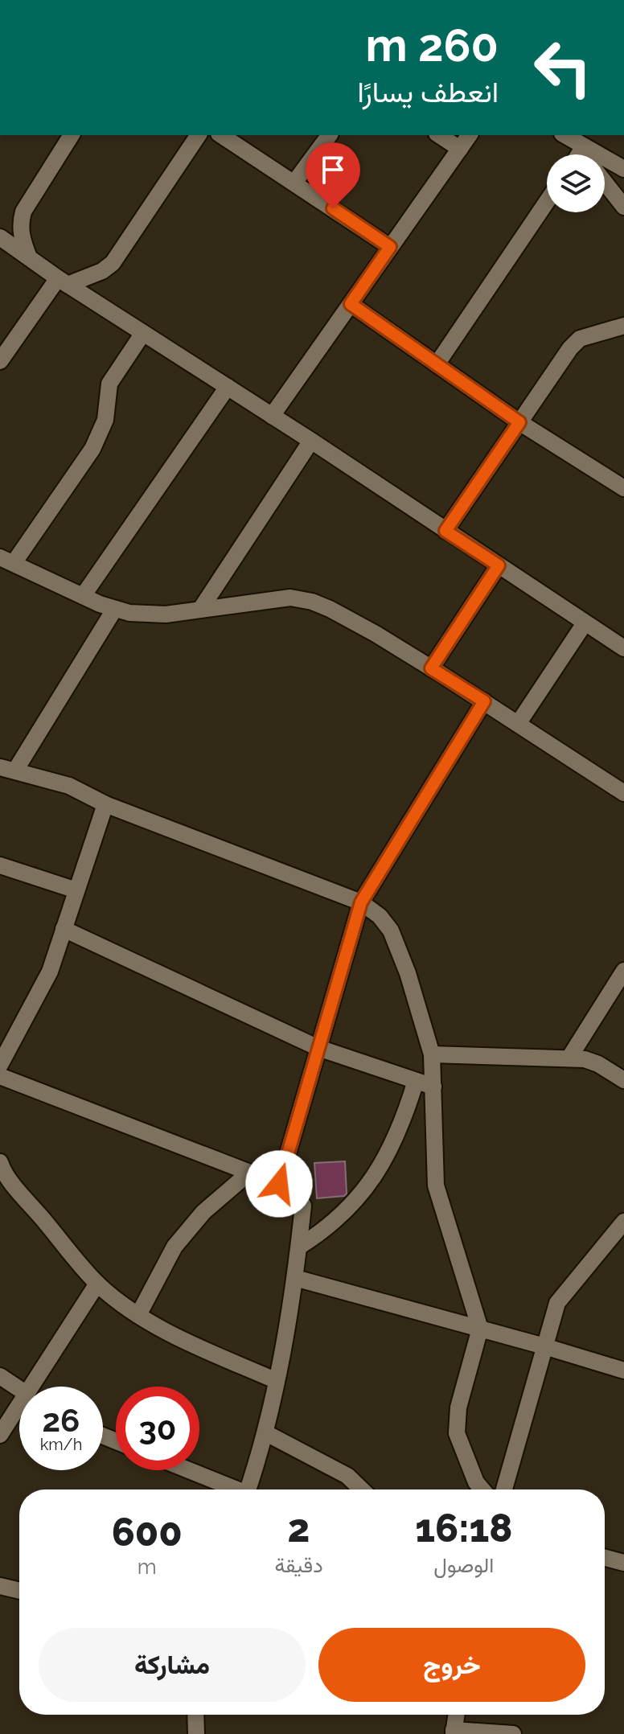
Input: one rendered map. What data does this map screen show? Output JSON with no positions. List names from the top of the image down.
{
  "page": {
    "turn": ["260 m", "انعطف يسارًا"],
    "speed": "26 km/h",
    "limit": "30",
    "eta": [
      "16:18",
      "الوصول",
      "2",
      "دقيقة",
      "600",
      "m"
    ],
    "buttons": ["خروج", "مشاركة"]
  }
}
